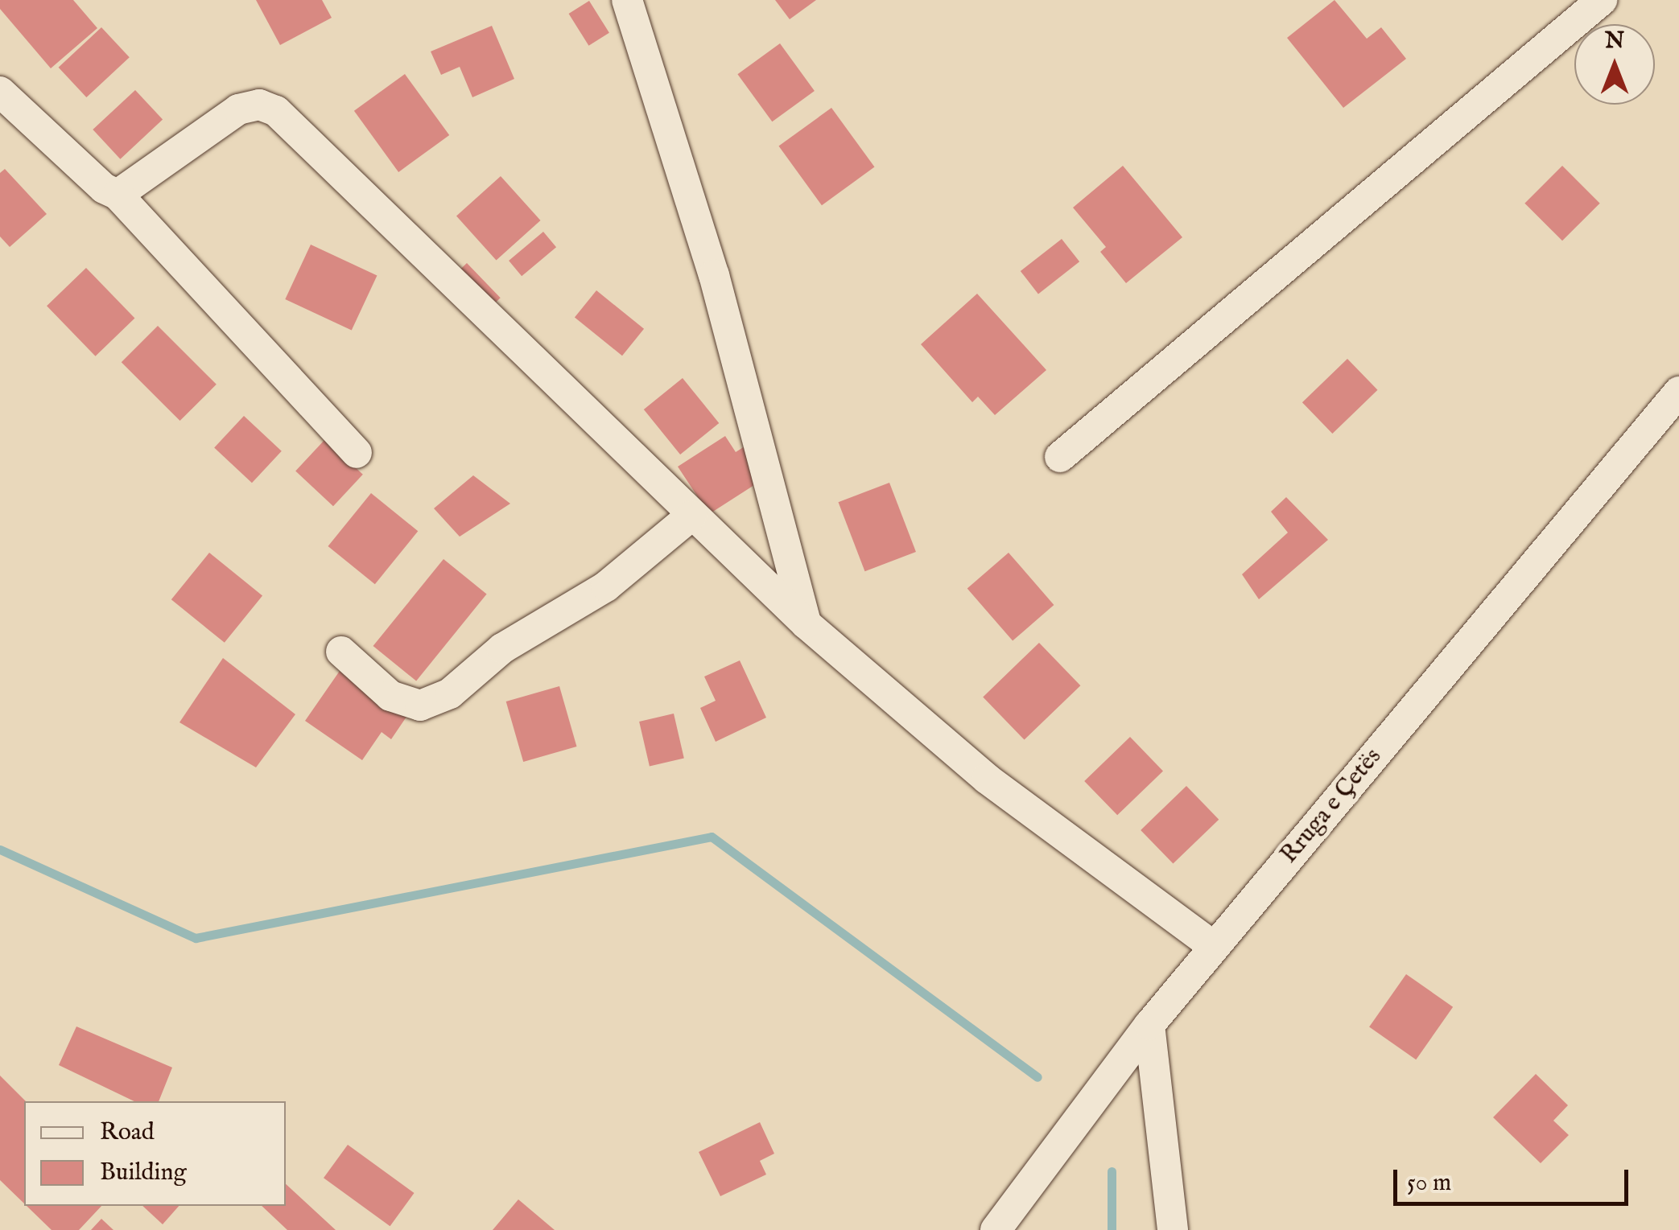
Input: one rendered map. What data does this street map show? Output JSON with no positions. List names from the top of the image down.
{
  "streets": {
    "street": ["Rruga e Çetës"]
  },
  "legend": ["Road", "Building"],
  "scale_bar": "50 m",
  "north": "top"
}
